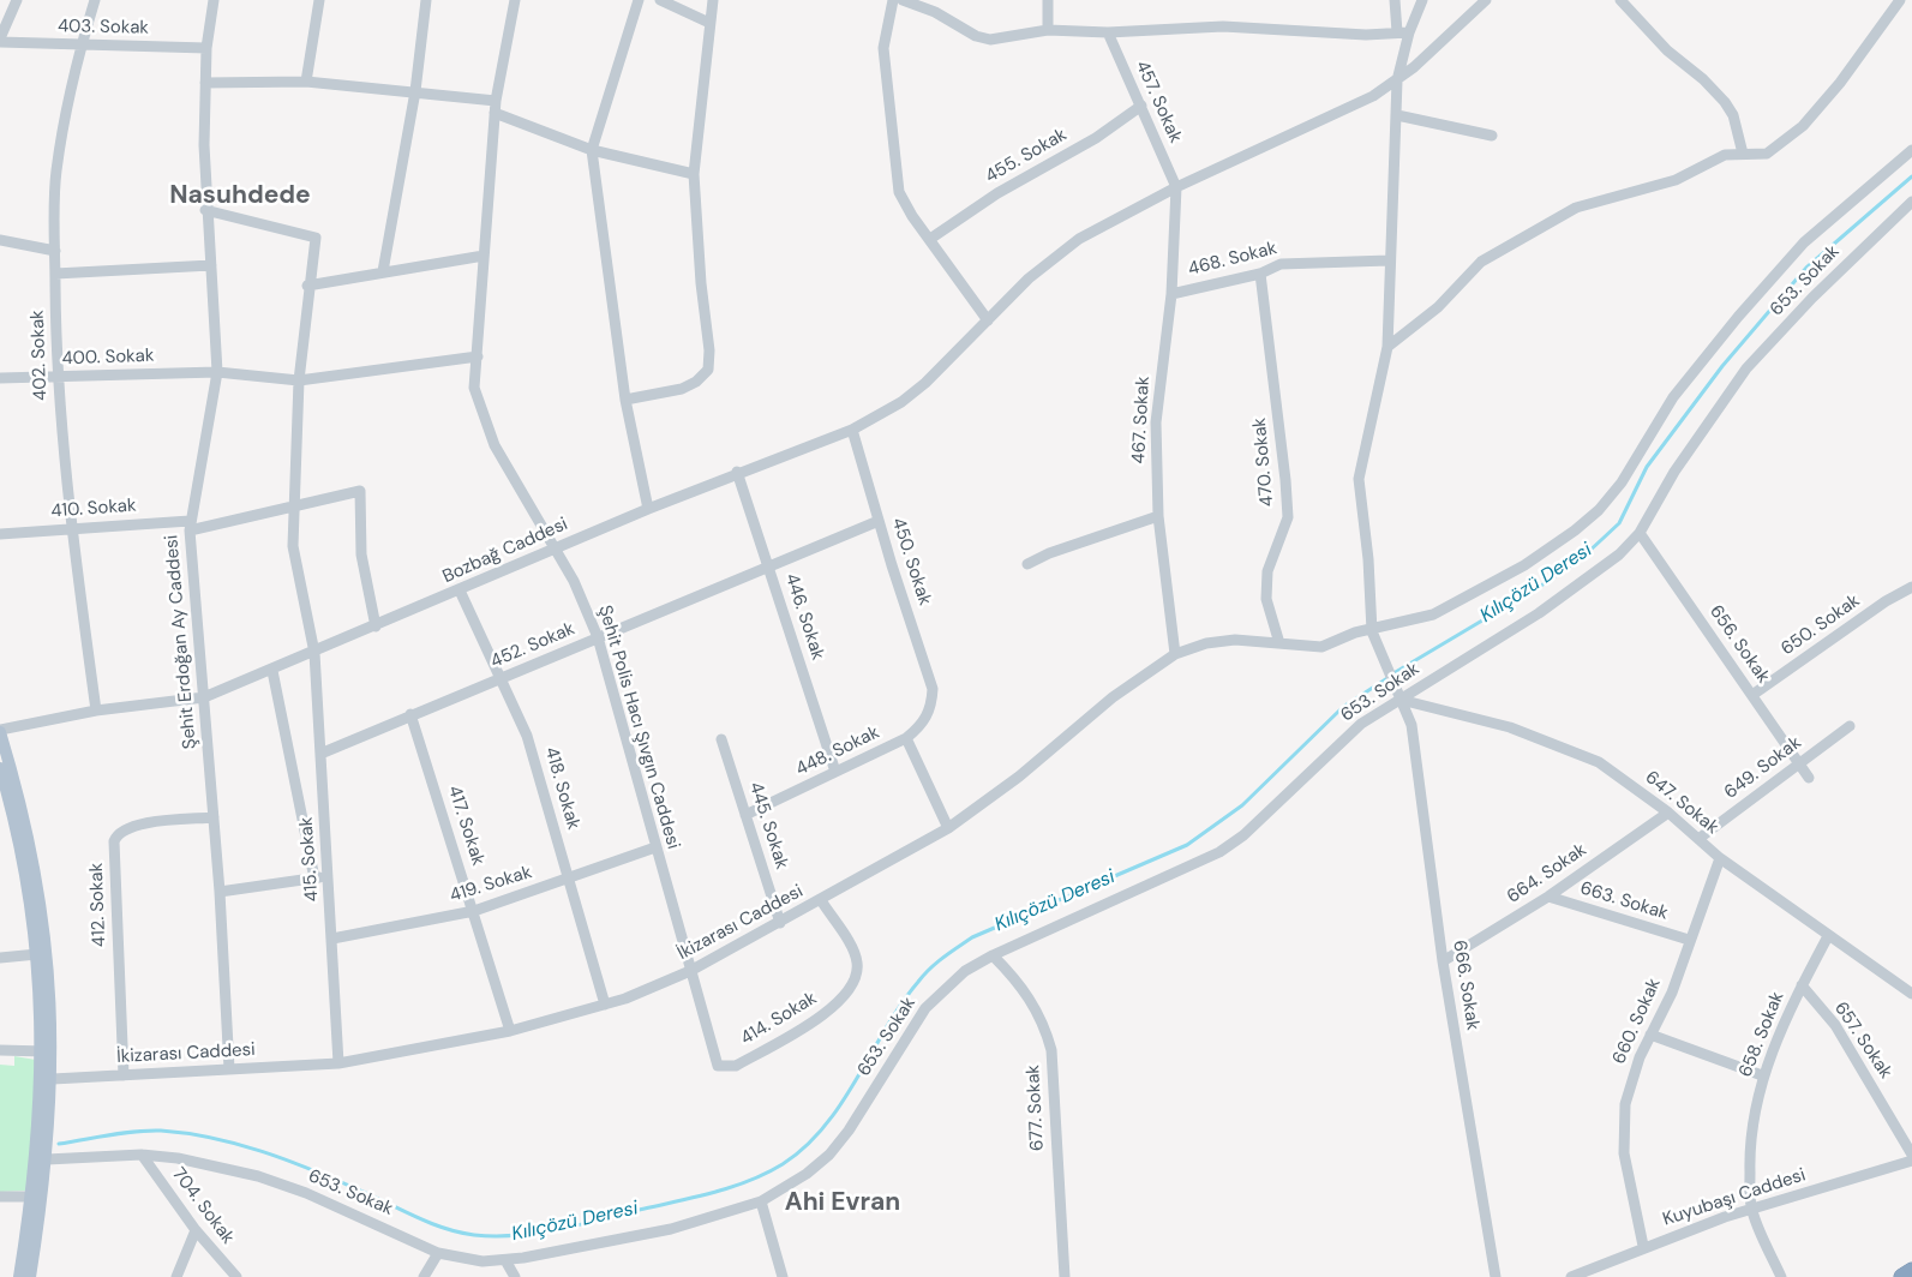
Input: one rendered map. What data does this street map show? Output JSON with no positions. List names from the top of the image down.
{
  "streets": {
    "street": [
      "403. Sokak",
      "457. Sokak",
      "455. Sokak",
      "468. Sokak",
      "653. Sokak",
      "402. Sokak",
      "400. Sokak",
      "467. Sokak",
      "470. Sokak",
      "410. Sokak",
      "Bozbağ Caddesi",
      "450. Sokak",
      "446. Sokak",
      "650. Sokak",
      "Şehit Erdoğan Ay Caddesi",
      "656. Sokak",
      "452. Sokak",
      "Şehit Polis Hacı Şıvgın Caddesi",
      "448. Sokak",
      "649. Sokak",
      "418. Sokak",
      "647. Sokak",
      "417. Sokak",
      "445. Sokak",
      "415. Sokak",
      "664. Sokak",
      "419. Sokak",
      "663. Sokak",
      "412. Sokak",
      "İkizarası Caddesi",
      "666. Sokak",
      "414. Sokak",
      "660. Sokak",
      "658. Sokak",
      "657. Sokak",
      "677. Sokak",
      "Kuyubaşı Caddesi",
      "704. Sokak"
    ]
  },
  "crossings": [
    ["403. Sokak", "402. Sokak"],
    ["403. Sokak", "Şehit Erdoğan Ay Caddesi"],
    ["457. Sokak", "455. Sokak"],
    ["457. Sokak", "467. Sokak"],
    ["457. Sokak", "Bozbağ Caddesi"],
    ["468. Sokak", "467. Sokak"],
    ["468. Sokak", "470. Sokak"],
    ["468. Sokak", "666. Sokak"],
    ["653. Sokak", "656. Sokak"],
    ["653. Sokak", "647. Sokak"],
    ["653. Sokak", "666. Sokak"],
    ["653. Sokak", "677. Sokak"],
    ["653. Sokak", "704. Sokak"],
    ["402. Sokak", "400. Sokak"],
    ["402. Sokak", "410. Sokak"],
    ["402. Sokak", "Bozbağ Caddesi"],
    ["400. Sokak", "Şehit Erdoğan Ay Caddesi"],
    ["400. Sokak", "Şehit Polis Hacı Şıvgın Caddesi"],
    ["400. Sokak", "415. Sokak"],
    ["467. Sokak", "Bozbağ Caddesi"],
    ["467. Sokak", "İkizarası Caddesi"],
    ["470. Sokak", "İkizarası Caddesi"],
    ["410. Sokak", "Bozbağ Caddesi"],
    ["410. Sokak", "Şehit Erdoğan Ay Caddesi"],
    ["410. Sokak", "415. Sokak"],
    ["Bozbağ Caddesi", "450. Sokak"],
    ["Bozbağ Caddesi", "446. Sokak"],
    ["Bozbağ Caddesi", "Şehit Erdoğan Ay Caddesi"],
    ["Bozbağ Caddesi", "Şehit Polis Hacı Şıvgın Caddesi"],
    ["Bozbağ Caddesi", "418. Sokak"],
    ["Bozbağ Caddesi", "415. Sokak"],
    ["Bozbağ Caddesi", "666. Sokak"],
    ["450. Sokak", "452. Sokak"],
    ["450. Sokak", "448. Sokak"],
    ["446. Sokak", "452. Sokak"],
    ["446. Sokak", "448. Sokak"],
    ["650. Sokak", "656. Sokak"],
    ["Şehit Erdoğan Ay Caddesi", "415. Sokak"],
    ["Şehit Erdoğan Ay Caddesi", "412. Sokak"],
    ["Şehit Erdoğan Ay Caddesi", "İkizarası Caddesi"],
    ["656. Sokak", "649. Sokak"],
    ["452. Sokak", "Şehit Polis Hacı Şıvgın Caddesi"],
    ["452. Sokak", "418. Sokak"],
    ["452. Sokak", "417. Sokak"],
    ["452. Sokak", "415. Sokak"],
    ["Şehit Polis Hacı Şıvgın Caddesi", "419. Sokak"],
    ["Şehit Polis Hacı Şıvgın Caddesi", "İkizarası Caddesi"],
    ["Şehit Polis Hacı Şıvgın Caddesi", "414. Sokak"],
    ["448. Sokak", "445. Sokak"],
    ["649. Sokak", "647. Sokak"],
    ["418. Sokak", "419. Sokak"],
    ["418. Sokak", "İkizarası Caddesi"],
    ["647. Sokak", "664. Sokak"],
    ["647. Sokak", "666. Sokak"],
    ["647. Sokak", "660. Sokak"],
    ["647. Sokak", "658. Sokak"],
    ["417. Sokak", "419. Sokak"],
    ["417. Sokak", "İkizarası Caddesi"],
    ["445. Sokak", "İkizarası Caddesi"],
    ["415. Sokak", "419. Sokak"],
    ["415. Sokak", "İkizarası Caddesi"],
    ["664. Sokak", "663. Sokak"],
    ["664. Sokak", "666. Sokak"],
    ["663. Sokak", "660. Sokak"],
    ["412. Sokak", "İkizarası Caddesi"],
    ["İkizarası Caddesi", "666. Sokak"],
    ["İkizarası Caddesi", "414. Sokak"],
    ["660. Sokak", "Kuyubaşı Caddesi"],
    ["658. Sokak", "657. Sokak"],
    ["658. Sokak", "Kuyubaşı Caddesi"]
  ],
  "districts": ["Nasuhdede", "Ahi Evran"],
  "water": ["Kılıçözü Deresi"]
}
